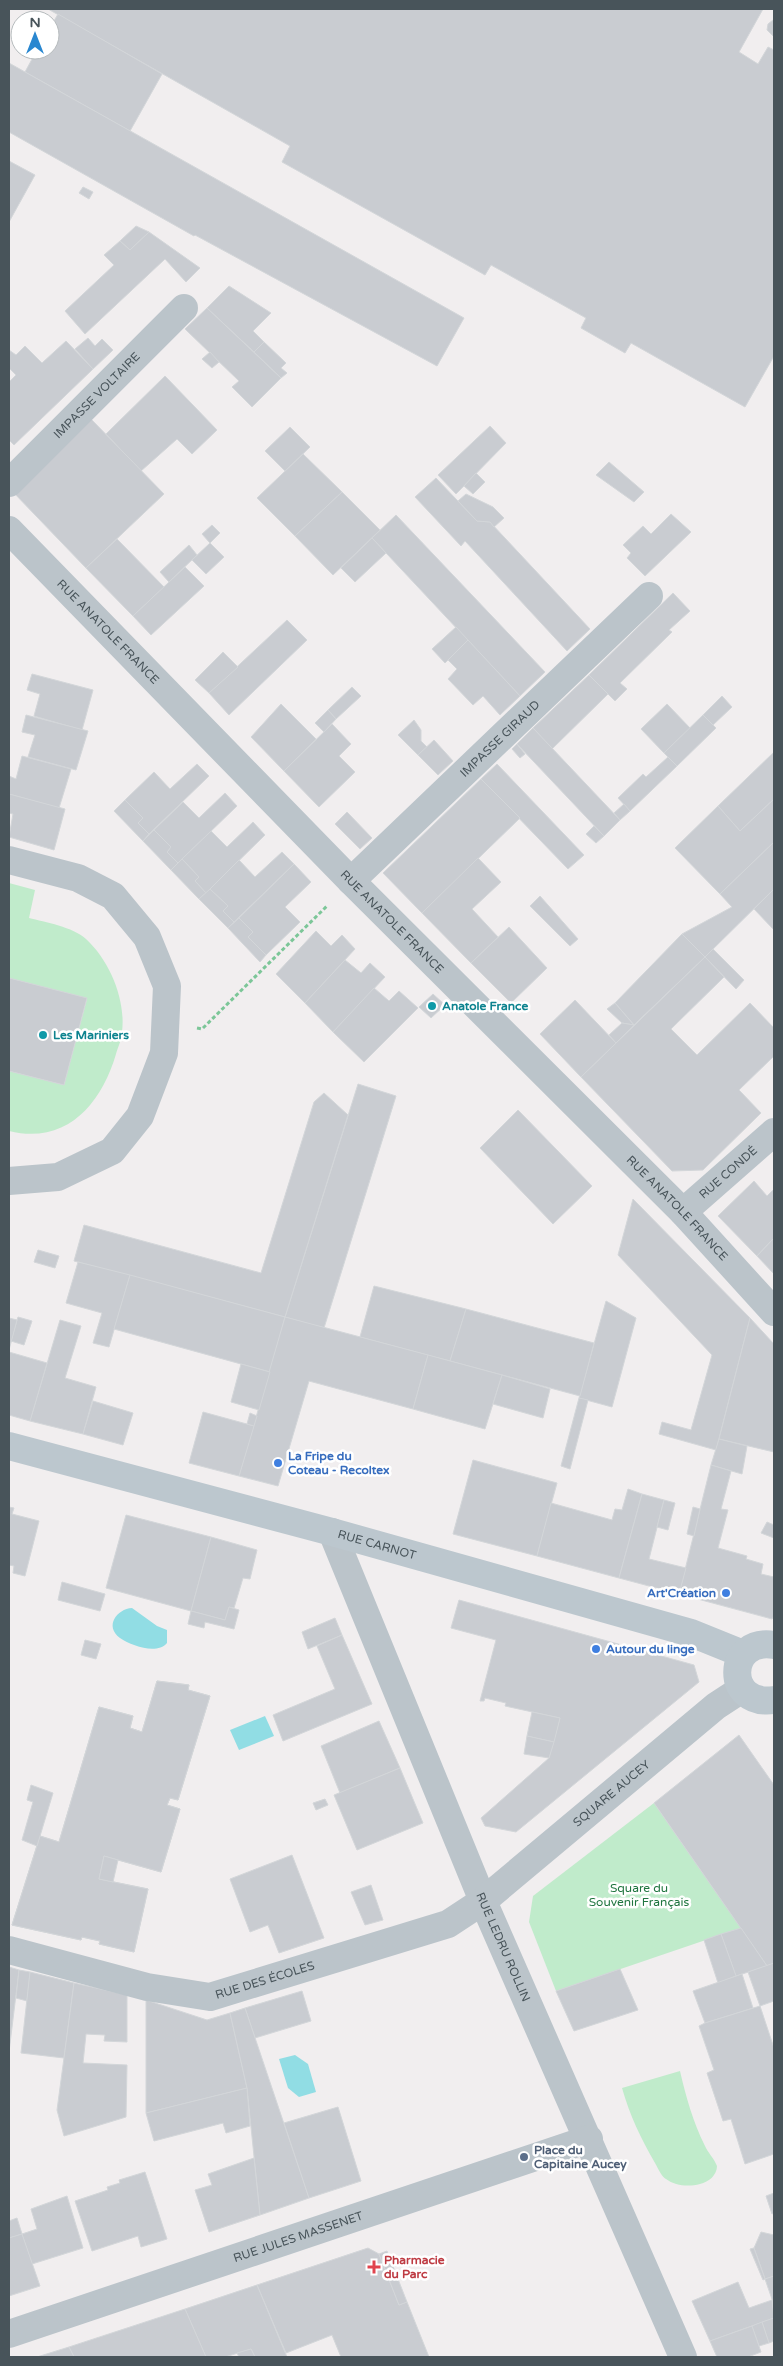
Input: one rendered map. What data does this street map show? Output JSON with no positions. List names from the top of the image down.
{
  "streets": {
    "main road": ["RUE CARNOT"],
    "street": [
      "IMPASSE VOLTAIRE",
      "RUE ANATOLE FRANCE",
      "IMPASSE GIRAUD",
      "RUE CONDÉ",
      "SQUARE AUCEY",
      "RUE LEDRU ROLLIN",
      "RUE DES ÉCOLES",
      "RUE JULES MASSENET"
    ]
  },
  "crossings": [
    ["RUE ANATOLE FRANCE", "IMPASSE GIRAUD"],
    ["RUE ANATOLE FRANCE", "RUE CONDÉ"],
    ["RUE CARNOT", "RUE LEDRU ROLLIN"],
    ["SQUARE AUCEY", "RUE LEDRU ROLLIN"],
    ["SQUARE AUCEY", "RUE DES ÉCOLES"],
    ["RUE LEDRU ROLLIN", "RUE DES ÉCOLES"],
    ["RUE LEDRU ROLLIN", "RUE JULES MASSENET"]
  ],
  "parks": ["Square du Souvenir Français"],
  "places": {
    "other": [
      "Anatole France",
      "Les Mariniers",
      "La Fripe du Coteau - Recoltex",
      "Art'Création",
      "Autour du linge",
      "Place du Capitaine Aucey"
    ],
    "health": ["Pharmacie du Parc"]
  },
  "north": "top"
}
